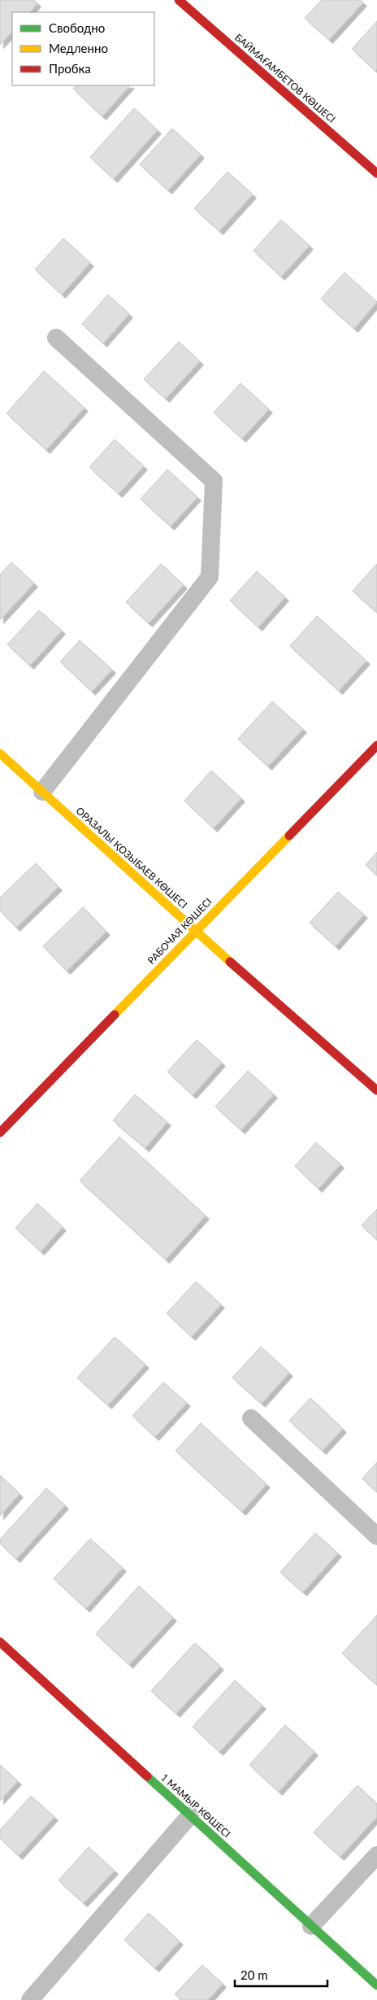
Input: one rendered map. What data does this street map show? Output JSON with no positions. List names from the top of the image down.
{
  "streets": {
    "street": [
      "БАЙМАҒАМБЕТОВ КӨШЕСІ",
      "ОРАЗАЛЫ ҚОЗЫБАЕВ КӨШЕСІ",
      "РАБОЧАЯ КӨШЕСІ",
      "1 МАМЫР КӨШЕСІ"
    ]
  },
  "crossings": [
    ["ОРАЗАЛЫ ҚОЗЫБАЕВ КӨШЕСІ", "РАБОЧАЯ КӨШЕСІ"]
  ],
  "legend": ["Свободно", "Медленно", "Пробка"],
  "scale_bar": "20 m"
}
